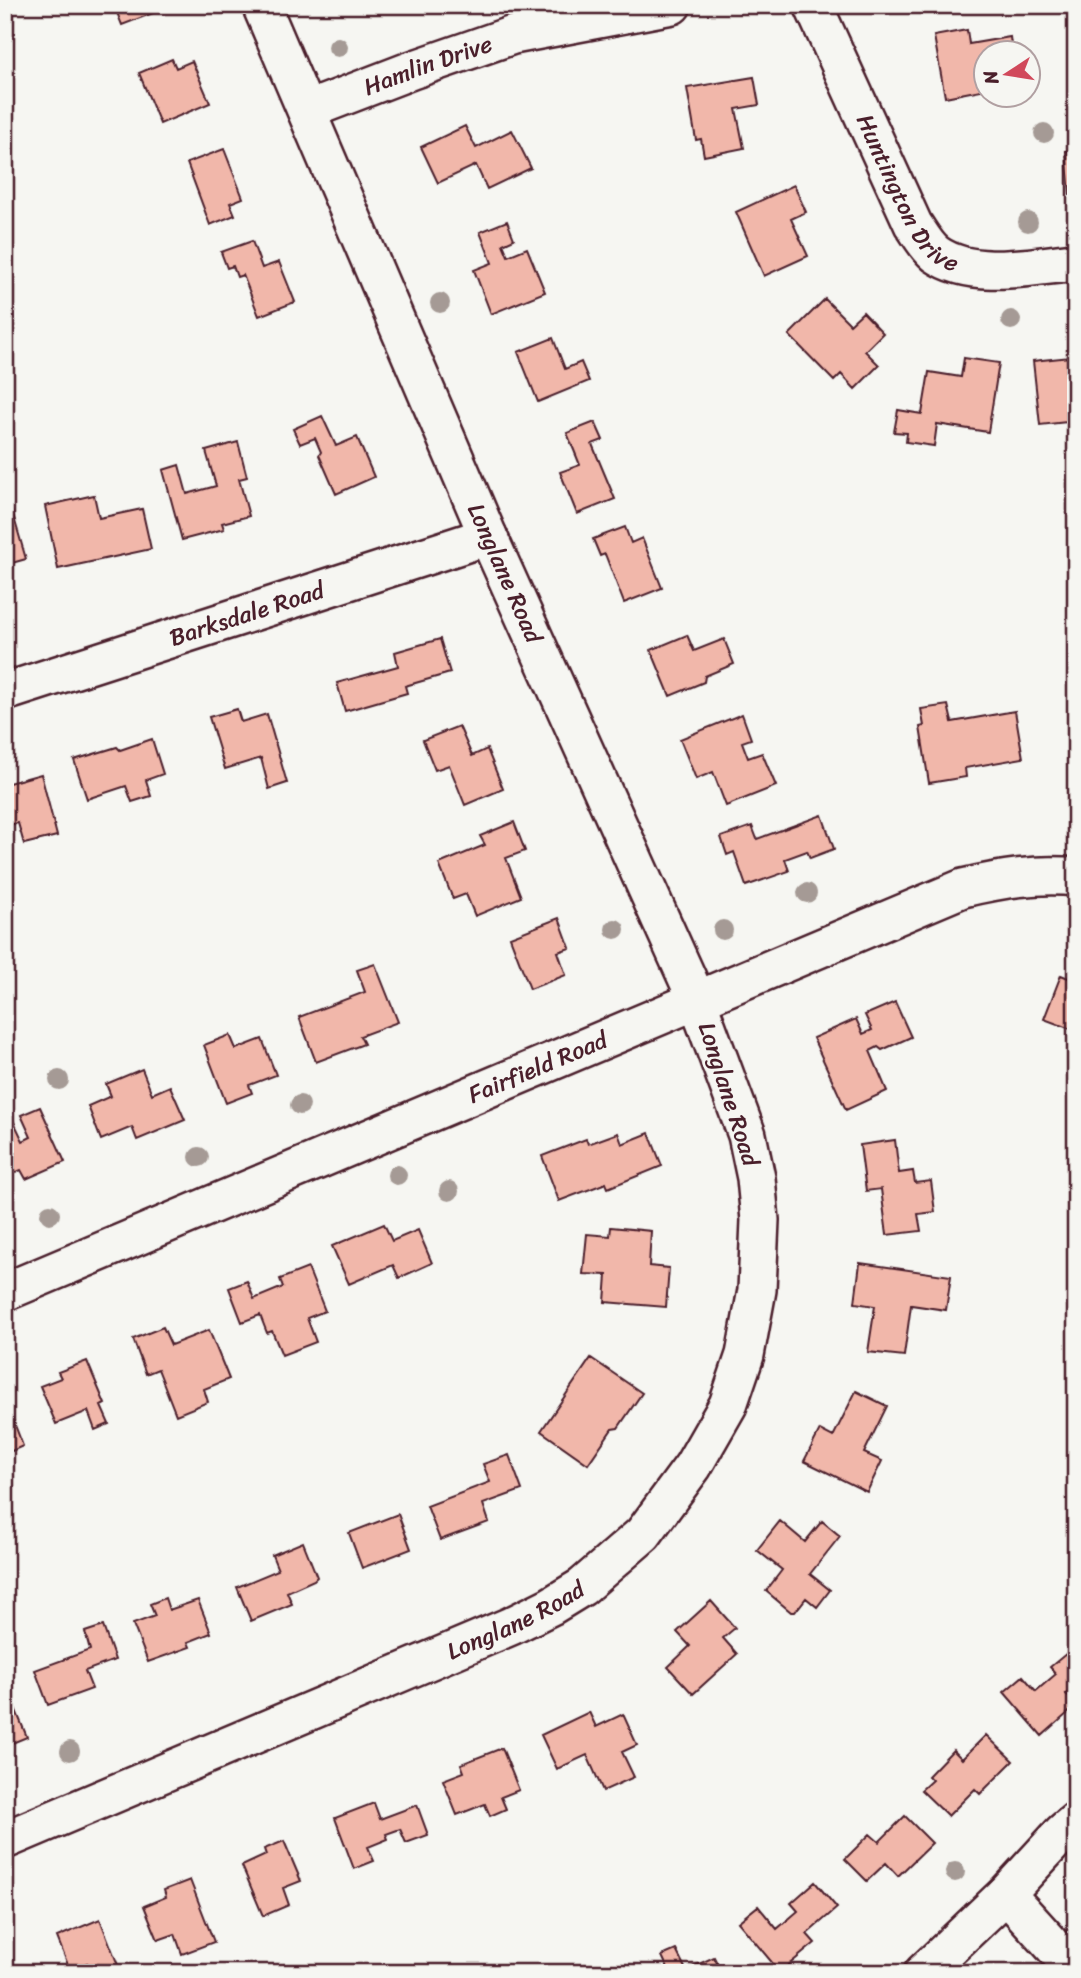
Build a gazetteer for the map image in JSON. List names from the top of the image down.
{
  "streets": {
    "street": [
      "Hamlin Drive",
      "Huntington Drive",
      "Longlane Road",
      "Barksdale Road",
      "Fairfield Road"
    ]
  },
  "crossings": [
    ["Hamlin Drive", "Longlane Road"],
    ["Longlane Road", "Barksdale Road"],
    ["Longlane Road", "Fairfield Road"]
  ],
  "north": "left"
}
